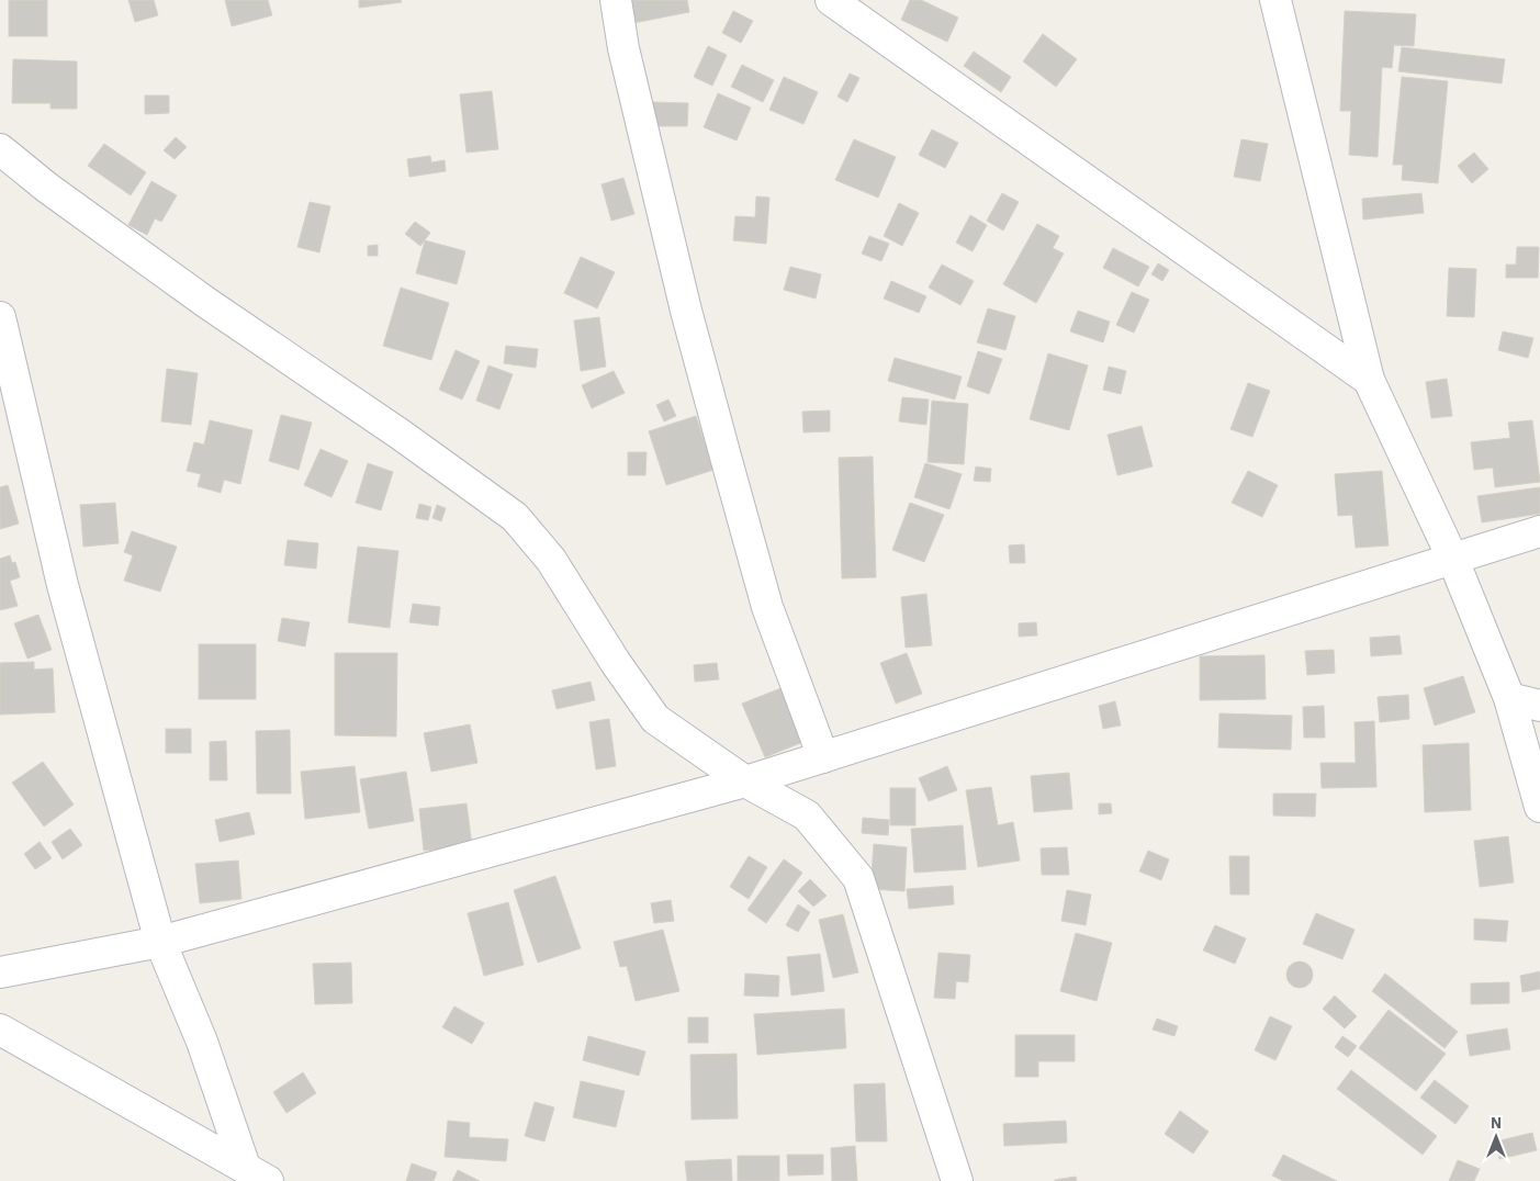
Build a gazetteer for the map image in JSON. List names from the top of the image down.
{
  "north": "top"
}
